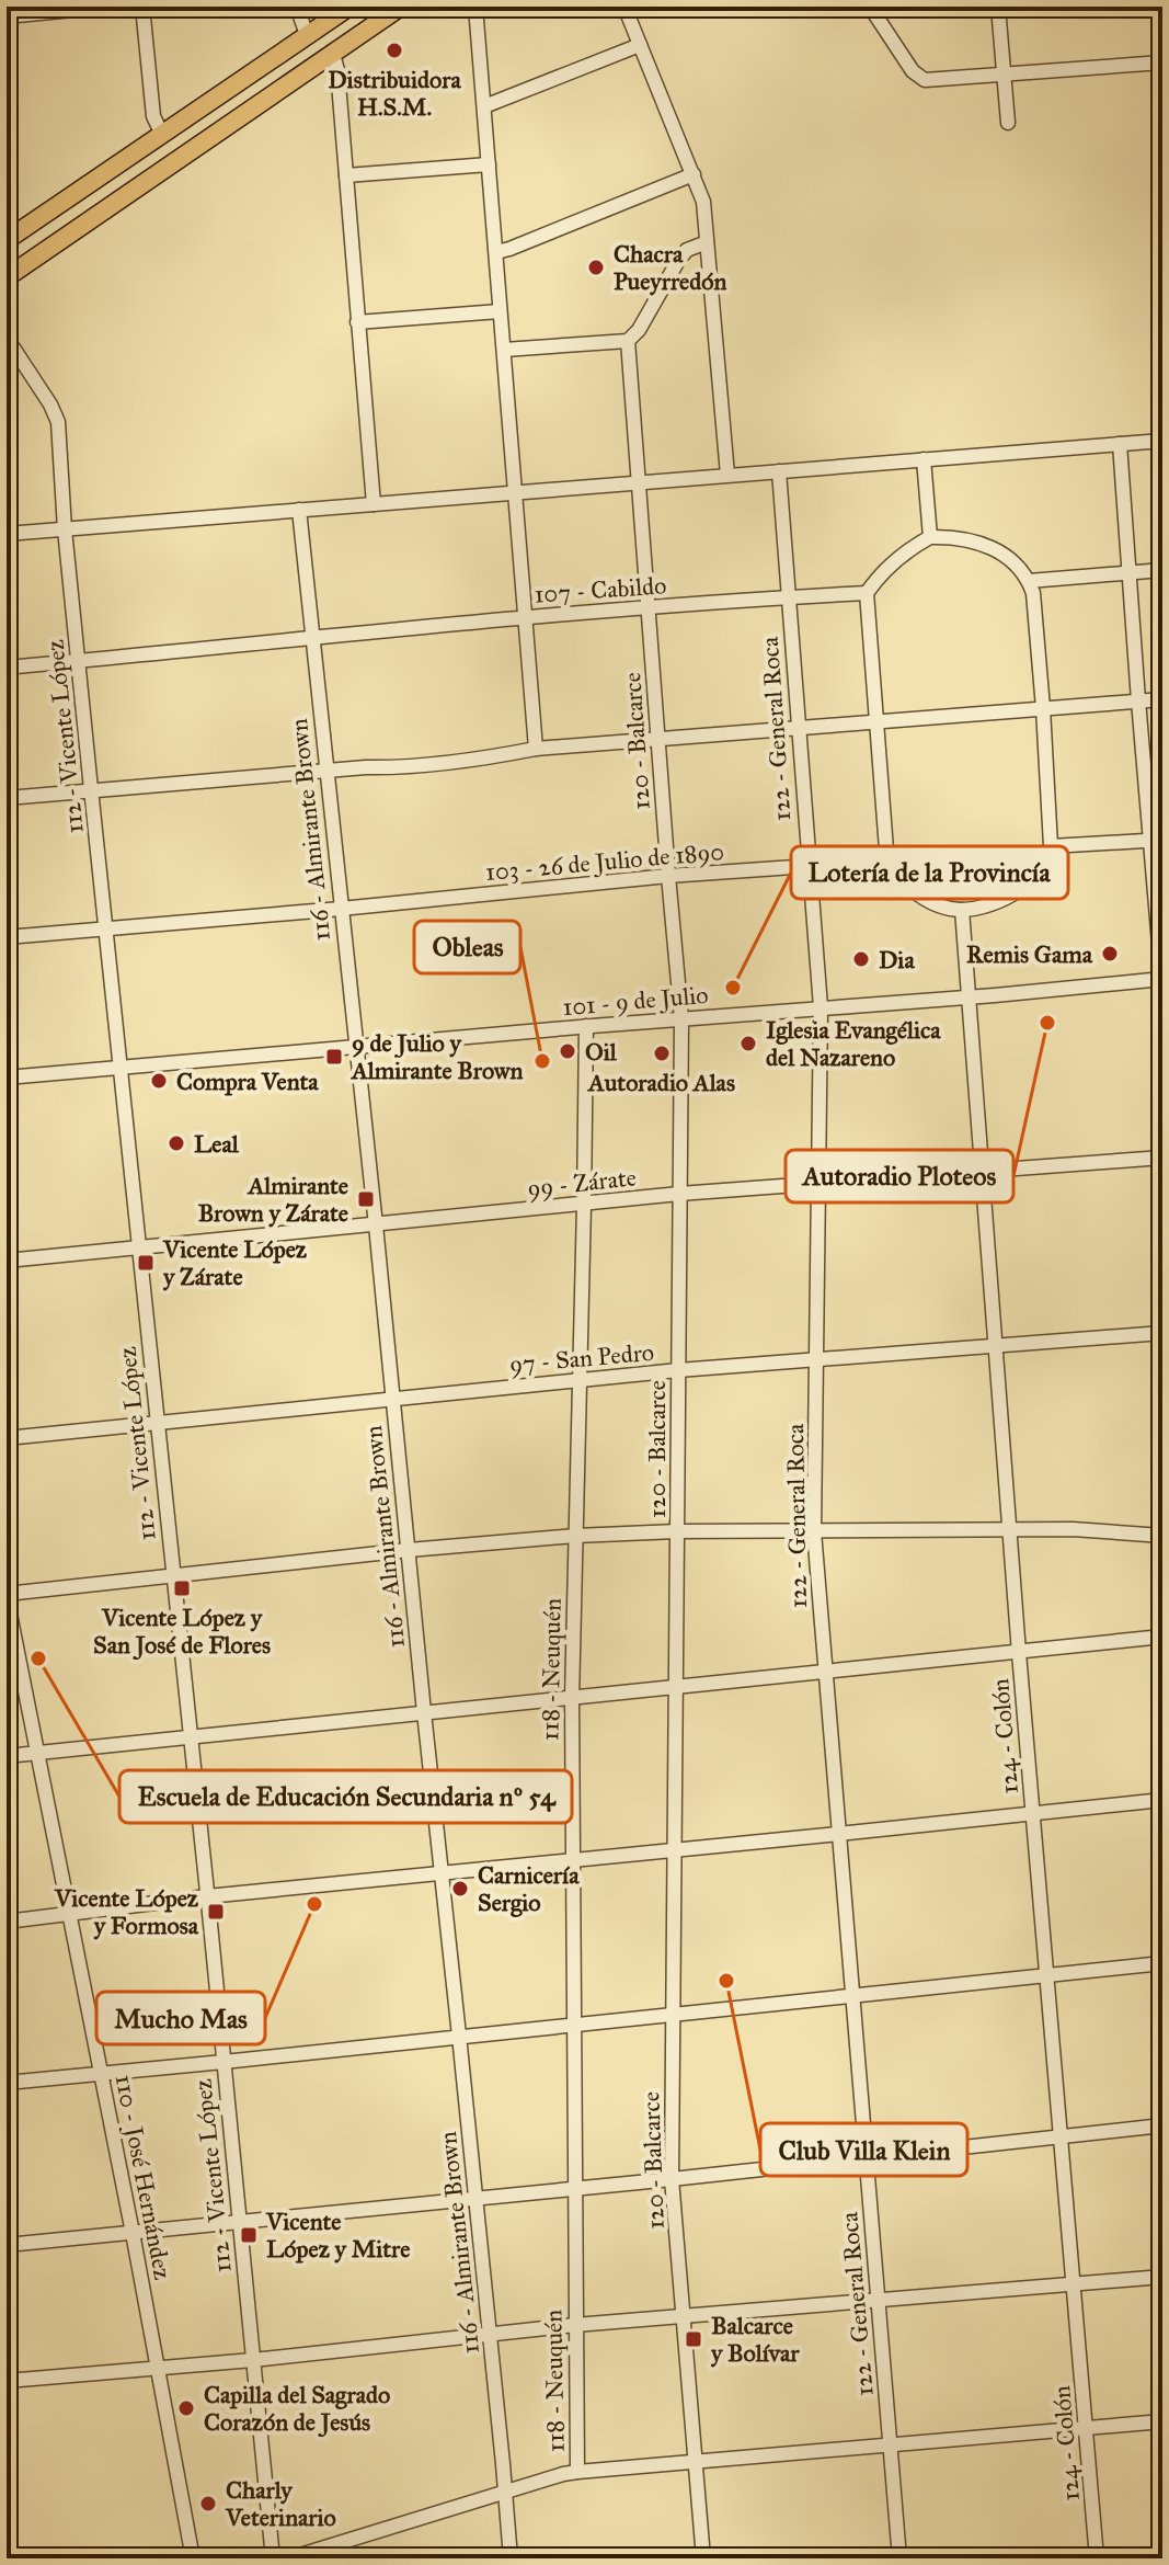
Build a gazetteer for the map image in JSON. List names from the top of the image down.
{
  "streets": {
    "street": [
      "107 - Cabildo",
      "122 - General Roca",
      "112 - Vicente López",
      "120 - Balcarce",
      "116 - Almirante Brown",
      "103 - 26 de Julio de 1890",
      "101 - 9 de Julio",
      "99 - Zárate",
      "97 - San Pedro",
      "118 - Neuquén",
      "124 - Colón",
      "110 - José Hernández"
    ]
  },
  "crossings": [
    ["107 - Cabildo", "122 - General Roca"],
    ["107 - Cabildo", "112 - Vicente López"],
    ["107 - Cabildo", "120 - Balcarce"],
    ["107 - Cabildo", "116 - Almirante Brown"],
    ["122 - General Roca", "103 - 26 de Julio de 1890"],
    ["122 - General Roca", "101 - 9 de Julio"],
    ["122 - General Roca", "99 - Zárate"],
    ["122 - General Roca", "97 - San Pedro"],
    ["112 - Vicente López", "103 - 26 de Julio de 1890"],
    ["112 - Vicente López", "101 - 9 de Julio"],
    ["112 - Vicente López", "99 - Zárate"],
    ["112 - Vicente López", "97 - San Pedro"],
    ["120 - Balcarce", "103 - 26 de Julio de 1890"],
    ["120 - Balcarce", "101 - 9 de Julio"],
    ["120 - Balcarce", "99 - Zárate"],
    ["120 - Balcarce", "97 - San Pedro"],
    ["116 - Almirante Brown", "103 - 26 de Julio de 1890"],
    ["116 - Almirante Brown", "101 - 9 de Julio"],
    ["116 - Almirante Brown", "99 - Zárate"],
    ["116 - Almirante Brown", "97 - San Pedro"],
    ["103 - 26 de Julio de 1890", "124 - Colón"],
    ["101 - 9 de Julio", "118 - Neuquén"],
    ["101 - 9 de Julio", "124 - Colón"],
    ["99 - Zárate", "118 - Neuquén"],
    ["99 - Zárate", "124 - Colón"],
    ["97 - San Pedro", "118 - Neuquén"],
    ["97 - San Pedro", "124 - Colón"]
  ],
  "places": {
    "other": [
      "Distribuidora H.S.M.",
      "Chacra Pueyrredón",
      "Remis Gama",
      "Dia",
      "Lotería de la Provincía",
      "Autoradio Ploteos",
      "Iglesia Evangélica del Nazareno",
      "Oil",
      "Autoradio Alas",
      "Obleas",
      "Compra Venta",
      "Leal",
      "Escuela de Educación Secundaria nº 54",
      "Carnicería Sergio",
      "Mucho Mas",
      "Club Villa Klein",
      "Capilla del Sagrado Corazón de Jesús",
      "Charly Veterinario"
    ],
    "transit": [
      "9 de Julio y Almirante Brown",
      "Almirante Brown y Zárate",
      "Vicente López y Zárate",
      "Vicente López y San José de Flores",
      "Vicente López y Formosa",
      "Vicente López y Mitre",
      "Balcarce y Bolívar"
    ]
  }
}
